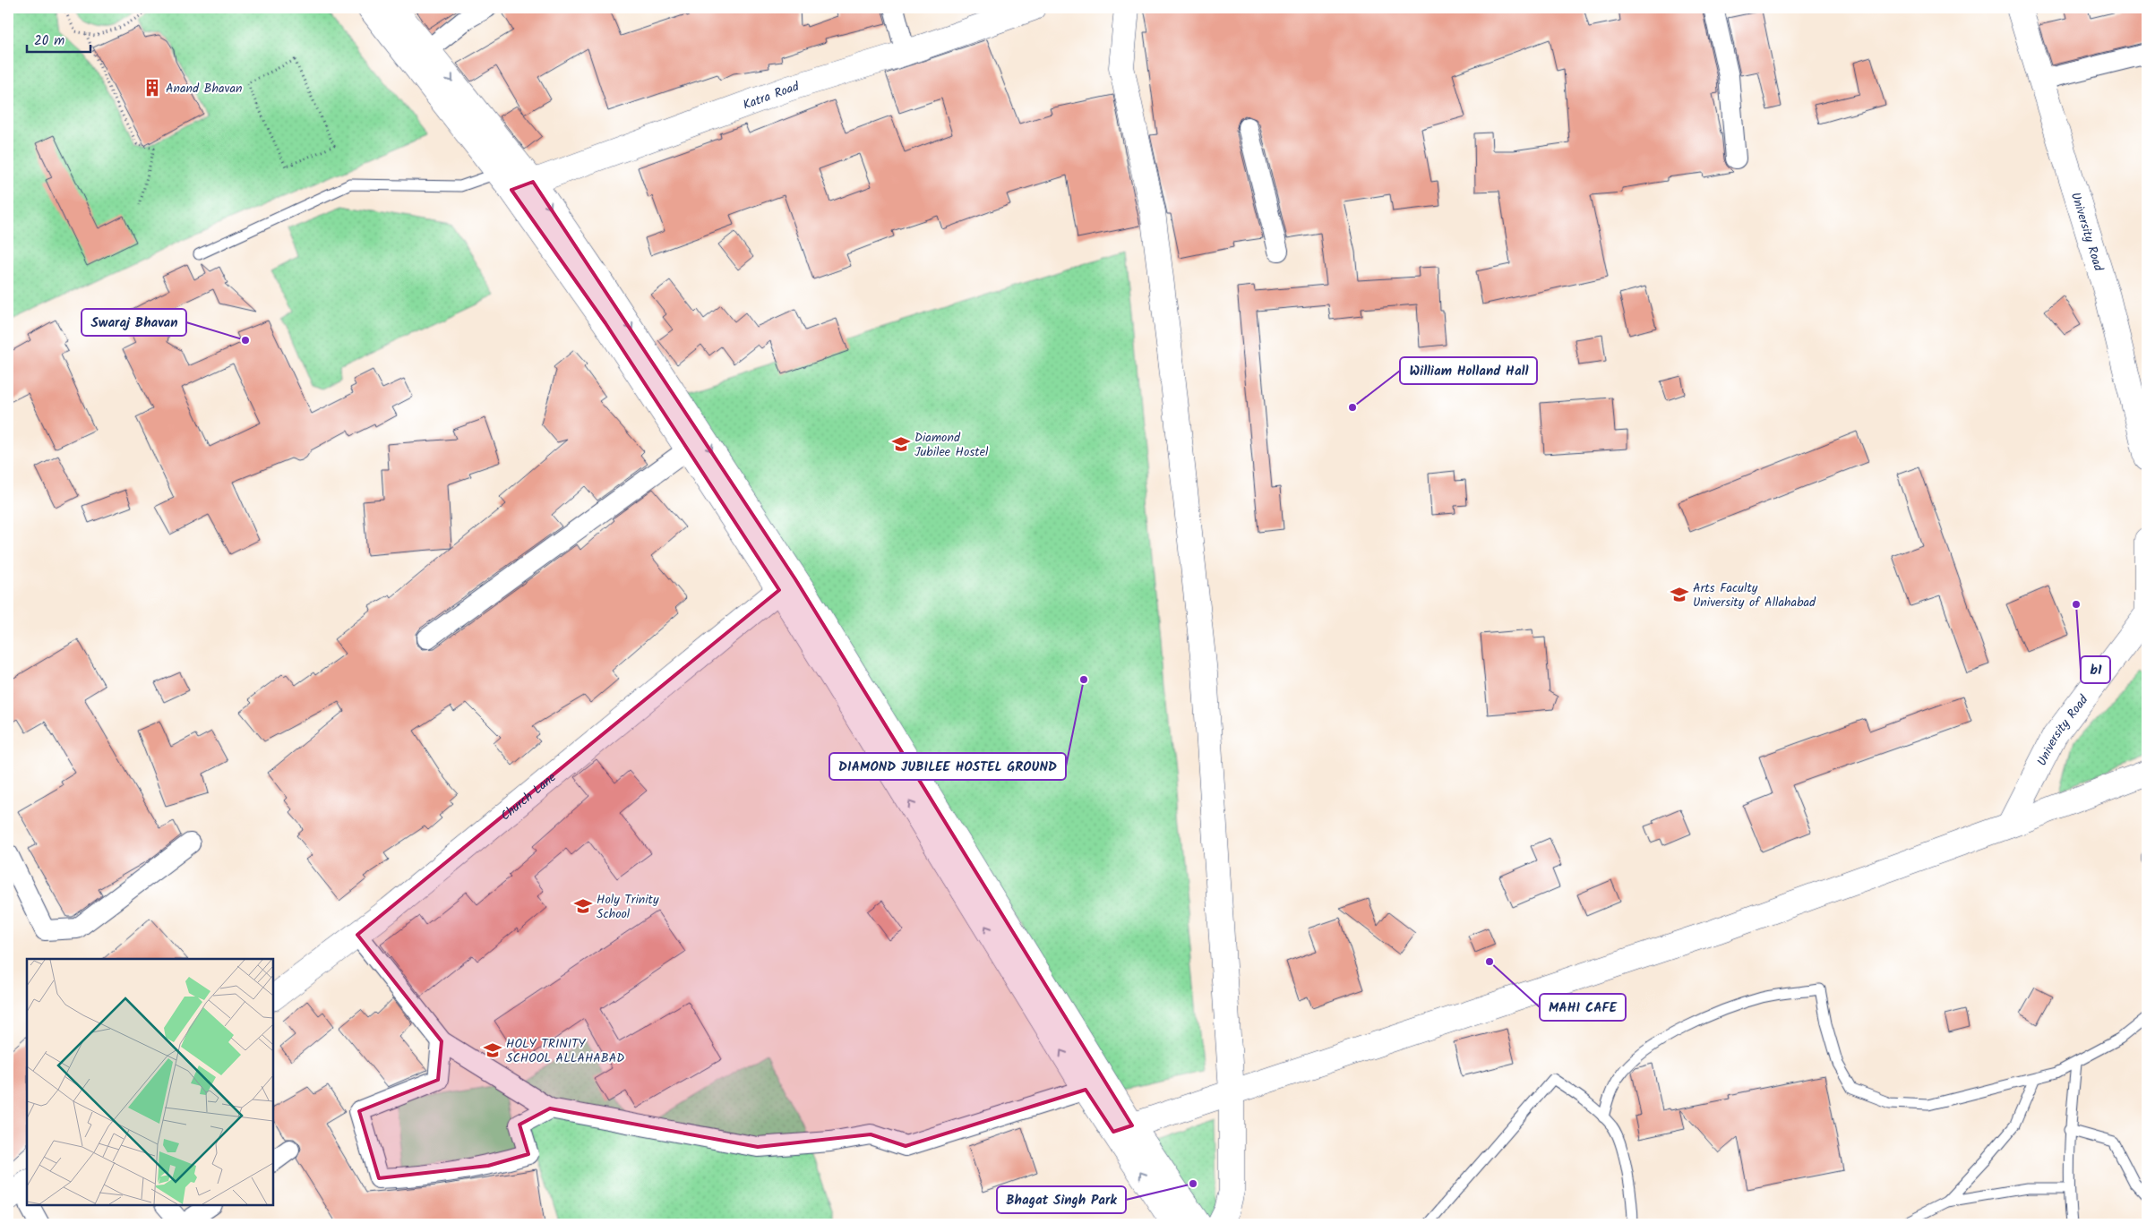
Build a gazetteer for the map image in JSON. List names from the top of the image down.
{
  "streets": {
    "main road": ["Katra Road", "University Road", "Church Lane"]
  },
  "places": {
    "building": ["Anand Bhavan"],
    "other": [
      "Swaraj Bhavan",
      "William Holland Hall",
      "b1",
      "DIAMOND JUBILEE HOSTEL GROUND",
      "MAHI CAFE",
      "Bhagat Singh Park"
    ],
    "school or university": [
      "Diamond Jubilee Hostel",
      "Arts Faculty University of Allahabad",
      "Holy Trinity School",
      "HOLY TRINITY SCHOOL ALLAHABAD"
    ]
  },
  "scale_bar": "20 m"
}
